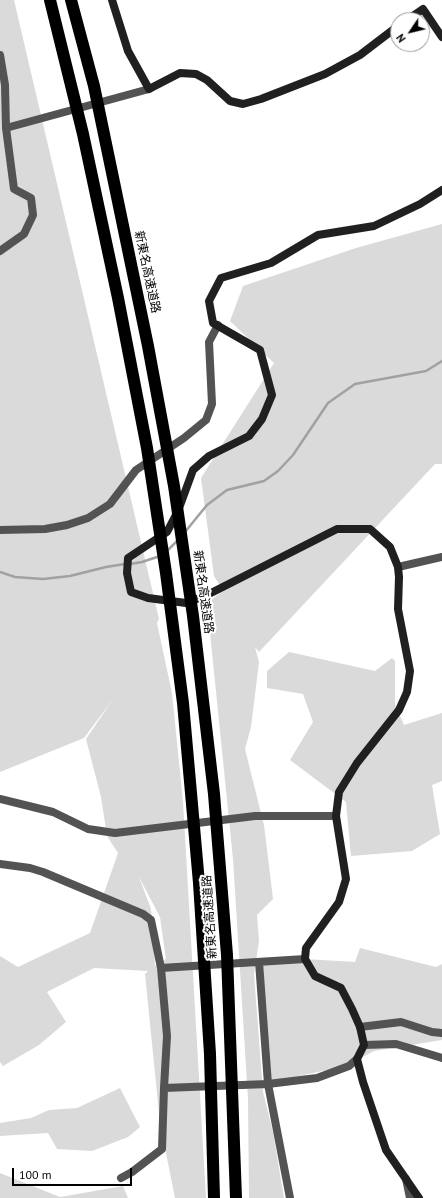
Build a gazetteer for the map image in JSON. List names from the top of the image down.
{
  "streets": {
    "highway": ["新東名高速道路"]
  },
  "scale_bar": "100 m",
  "north": "bottom left"
}
